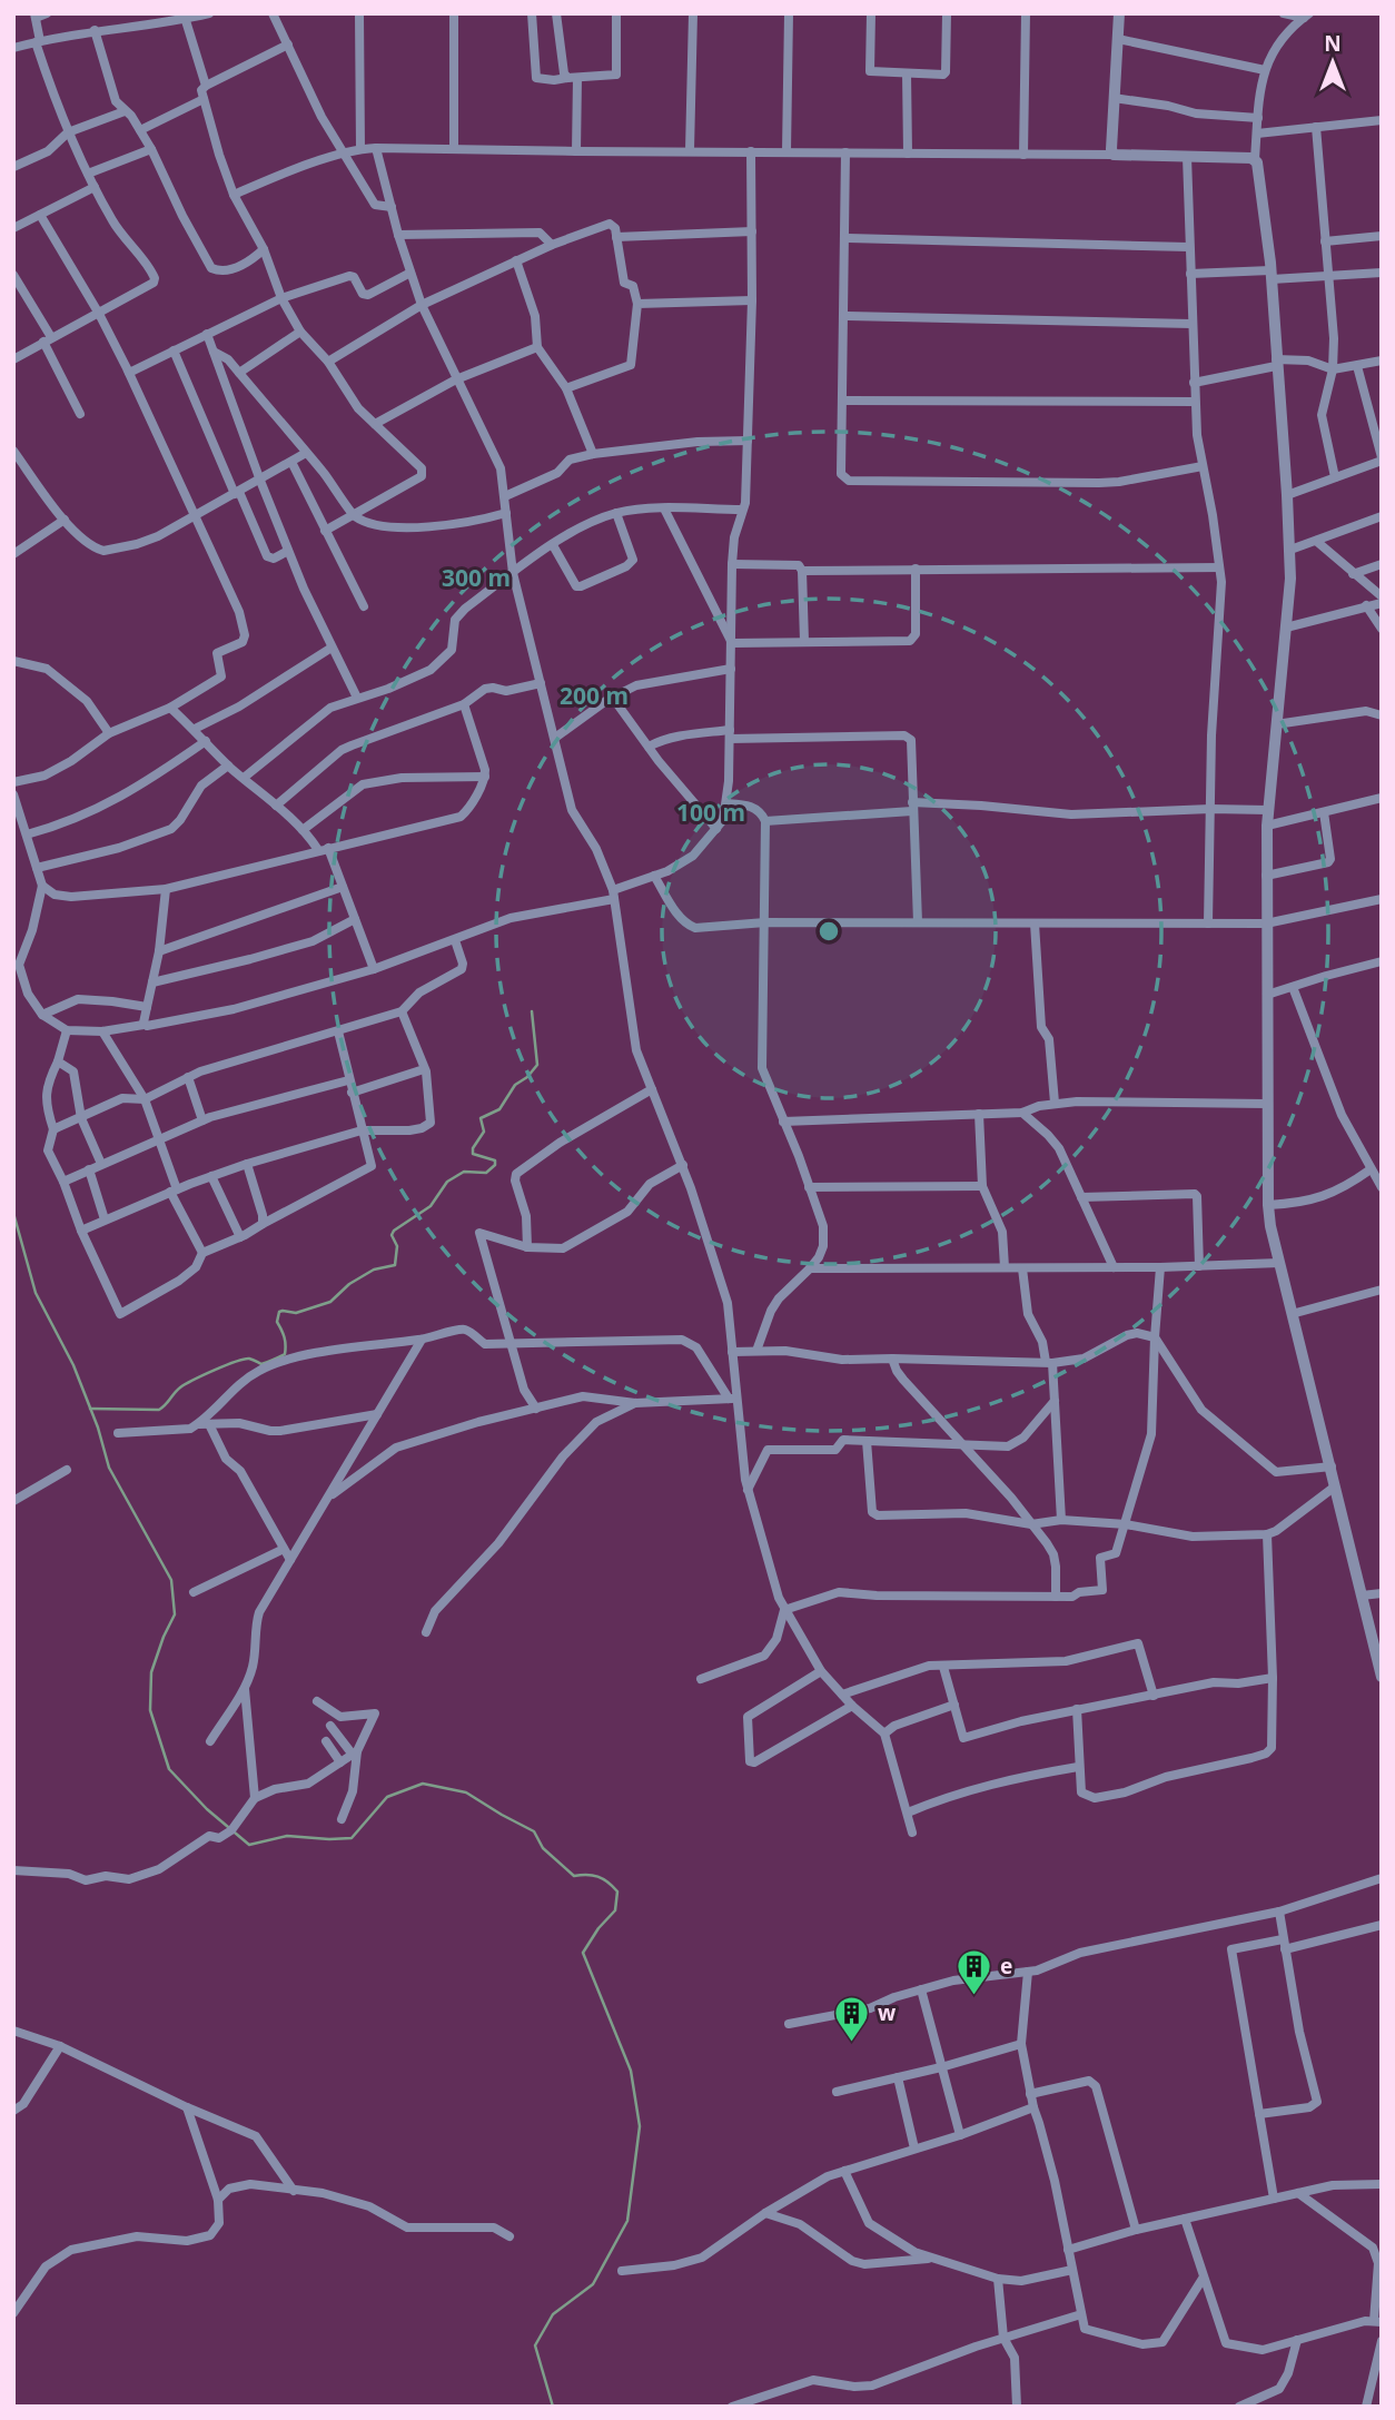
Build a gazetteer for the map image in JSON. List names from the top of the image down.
{
  "places": {
    "building": ["e", "w"]
  },
  "north": "top",
  "rings": ["300 m", "200 m", "100 m"]
}
